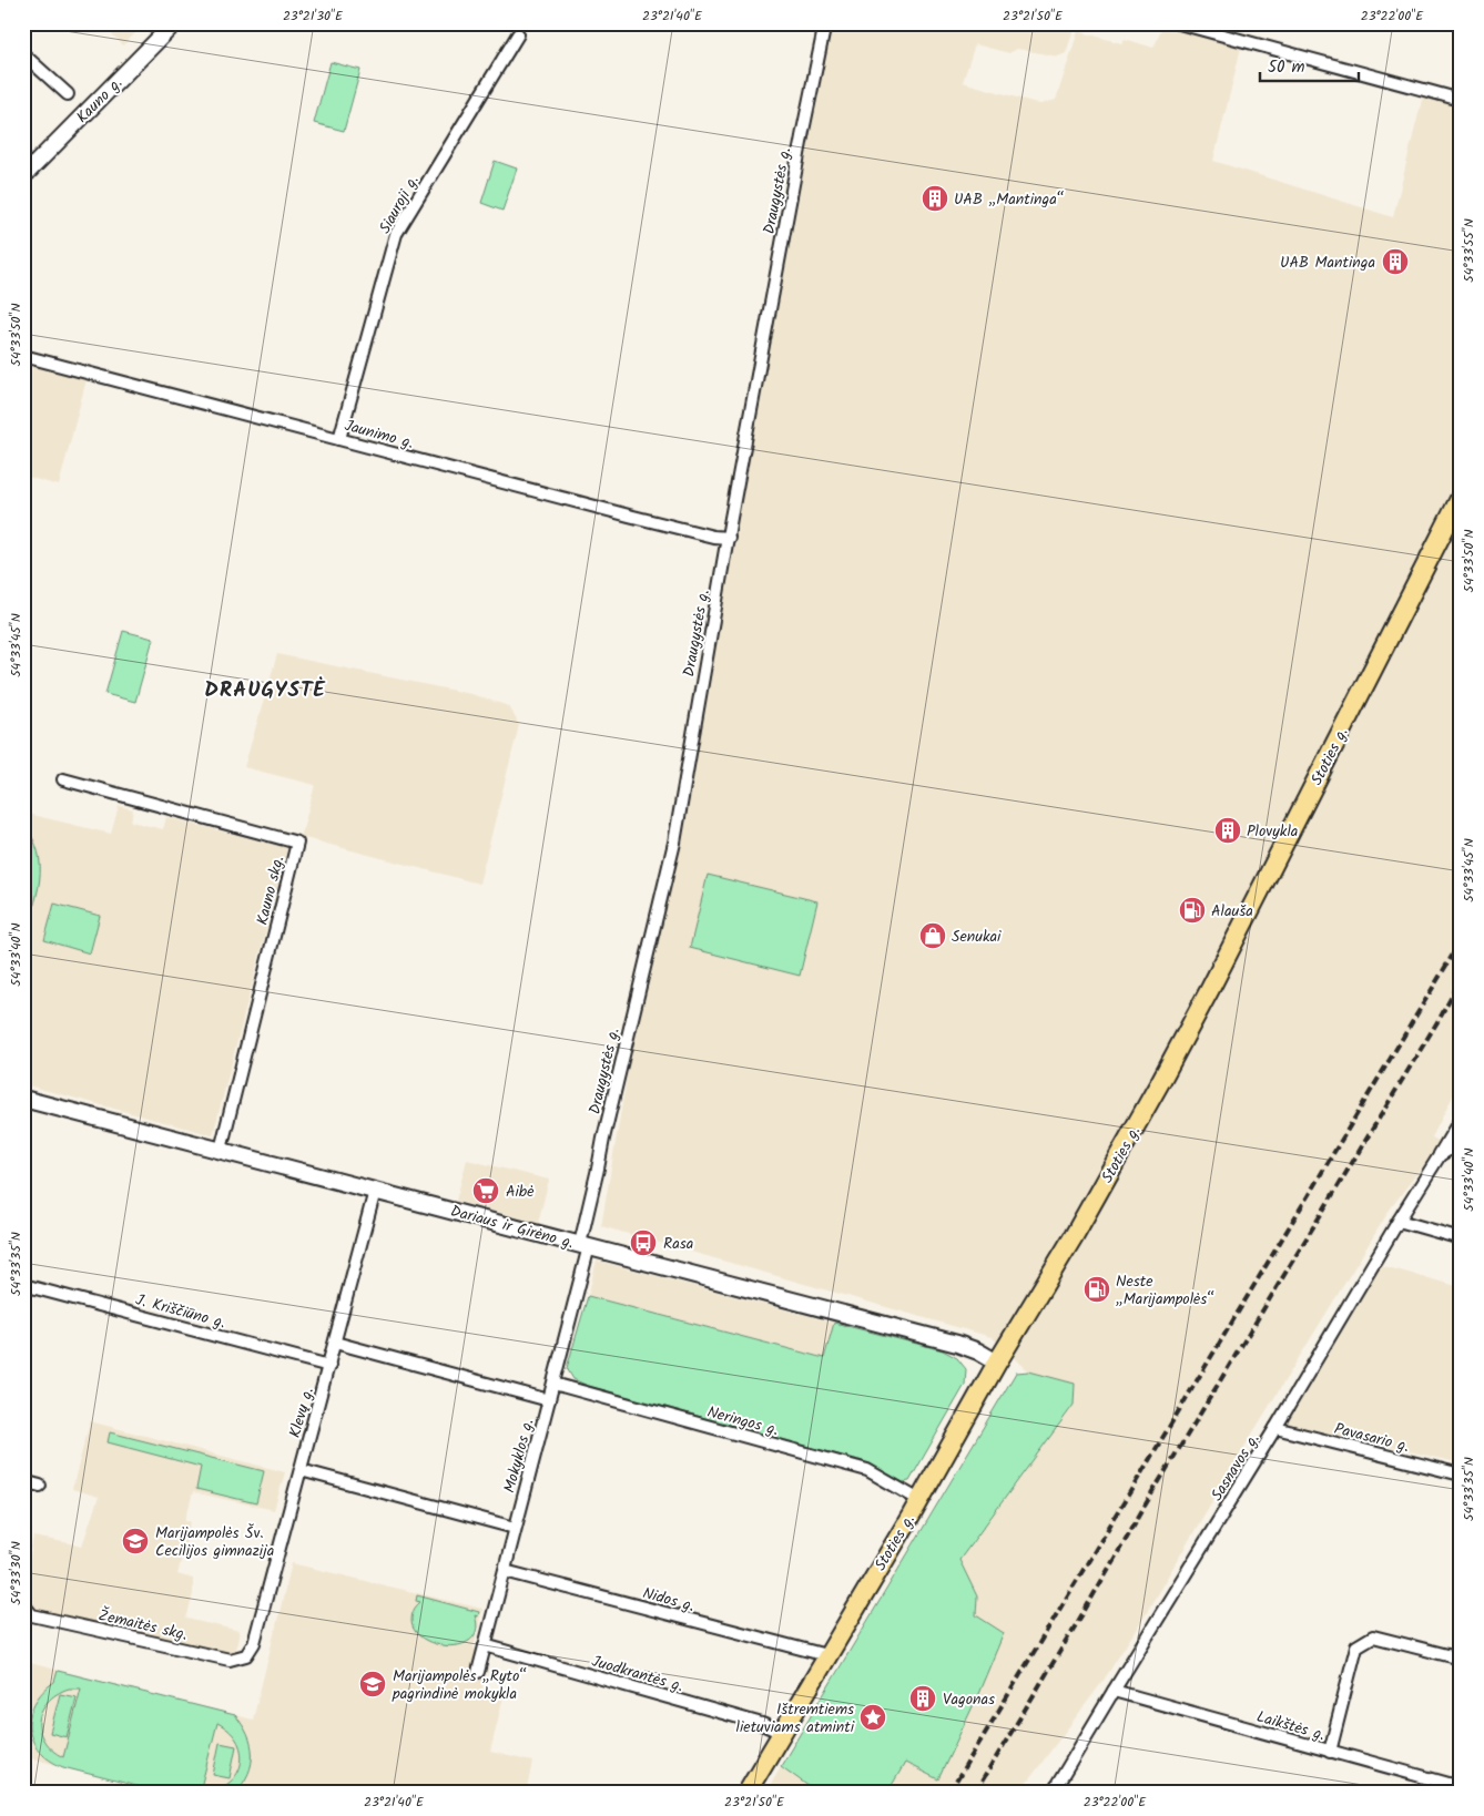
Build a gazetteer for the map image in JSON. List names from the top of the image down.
{
  "streets": {
    "main road": ["Stoties g."],
    "street": [
      "Kauno g.",
      "Draugystės g.",
      "Siauroji g.",
      "Jaunimo g.",
      "Kauno skg.",
      "Dariaus ir Girėno g.",
      "J. Kriščiūno g.",
      "Klevų g.",
      "Neringos g.",
      "Pavasario g.",
      "Mokyklos g.",
      "Sasnavos g.",
      "Nidos g.",
      "Žemaitės skg.",
      "Juodkrantės g.",
      "Laikštės g."
    ]
  },
  "crossings": [
    ["Draugystės g.", "Jaunimo g."],
    ["Draugystės g.", "Dariaus ir Girėno g."],
    ["Draugystės g.", "Mokyklos g."],
    ["Siauroji g.", "Jaunimo g."],
    ["Stoties g.", "Dariaus ir Girėno g."],
    ["Stoties g.", "Neringos g."],
    ["Stoties g.", "Nidos g."],
    ["Stoties g.", "Juodkrantės g."],
    ["Kauno skg.", "Dariaus ir Girėno g."],
    ["Dariaus ir Girėno g.", "Klevų g."],
    ["Dariaus ir Girėno g.", "Mokyklos g."],
    ["J. Kriščiūno g.", "Klevų g."],
    ["Klevų g.", "Žemaitės skg."],
    ["Neringos g.", "Mokyklos g."],
    ["Pavasario g.", "Sasnavos g."],
    ["Mokyklos g.", "Nidos g."],
    ["Mokyklos g.", "Juodkrantės g."],
    ["Sasnavos g.", "Laikštės g."]
  ],
  "districts": ["DRAUGYSTĖ"],
  "places": {
    "building": [
      "UAB „Mantinga“",
      "UAB Mantinga",
      "Plovykla",
      "Vagonas"
    ],
    "fuel station": ["Alauša", "Neste „Marijampolės“"],
    "shop": ["Senukai"],
    "supermarket": ["Aibė"],
    "bus stop": ["Rasa"],
    "school or university": ["Marijampolės Šv. Cecilijos gimnazija", "Marijampolės „Ryto“ pagrindinė mokykla"],
    "place": ["Ištremtiems lietuviams atminti"]
  },
  "scale_bar": "50 m",
  "coordinates": [
    "23°21'30\"E",
    "23°21'40\"E",
    "23°21'50\"E",
    "23°22'00\"E",
    "54°33'55\"N",
    "54°33'50\"N",
    "54°33'45\"N",
    "54°33'40\"N",
    "54°33'35\"N",
    "54°33'30\"N"
  ]
}
